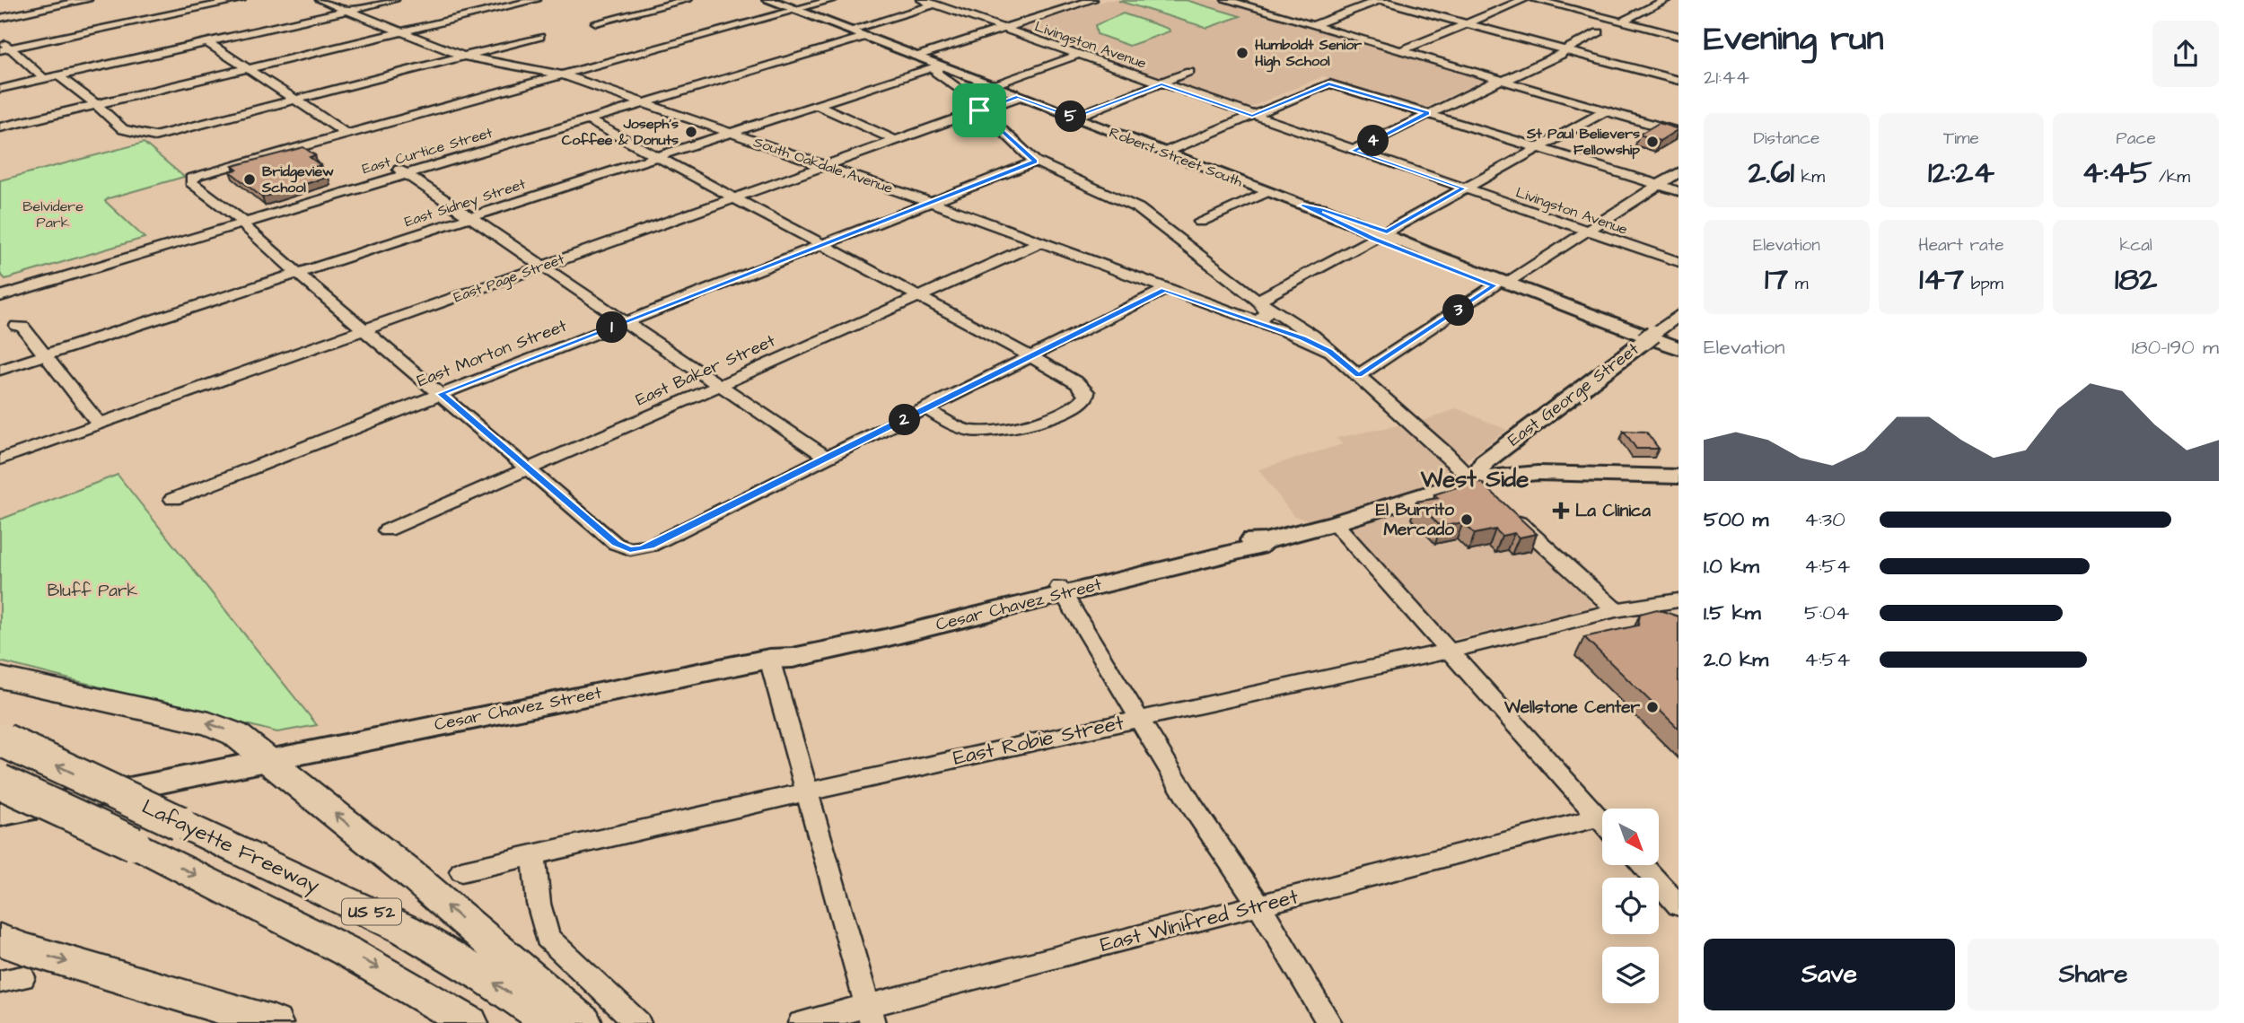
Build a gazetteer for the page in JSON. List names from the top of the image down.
{
  "streets": {
    "highway": ["Lafayette Freeway", "US 52"],
    "main road": ["Robert Street South", "East George Street", "Cesar Chavez Street"],
    "street": [
      "Livingston Avenue",
      "East Curtice Street",
      "South Oakdale Avenue",
      "East Sidney Street",
      "East Page Street",
      "East Morton Street",
      "East Baker Street",
      "East Robie Street",
      "East Winifred Street"
    ]
  },
  "crossings": [
    ["East Curtice Street", "Robert Street South"],
    ["East Curtice Street", "South Oakdale Avenue"],
    ["Robert Street South", "East Sidney Street"],
    ["Robert Street South", "East Page Street"],
    ["South Oakdale Avenue", "East Sidney Street"],
    ["South Oakdale Avenue", "East Page Street"],
    ["South Oakdale Avenue", "East Morton Street"],
    ["South Oakdale Avenue", "East Baker Street"],
    ["East George Street", "Cesar Chavez Street"]
  ],
  "districts": ["West Side"],
  "parks": ["Belvidere Park", "Bluff Park"],
  "places": {
    "other": [
      "Humboldt Senior High School",
      "Joseph's Coffee & Donuts",
      "St Paul Believers Fellowship",
      "Bridgeview School",
      "El Burrito Mercado",
      "Wellstone Center"
    ],
    "health": ["La Clinica"]
  },
  "north": "bottom right",
  "page": {
    "heading": ["Evening run", "21:44"],
    "pins": [
      "5",
      "4",
      "3",
      "1",
      "2"
    ],
    "stats": [
      ["Distance", "2.61 km"],
      ["Time", "12:24"],
      ["Pace", "4:45 /km"],
      ["Elevation", "17 m"],
      ["Heart rate", "147 bpm"],
      ["kcal", "182"]
    ],
    "chart": ["Elevation", "180–190 m"],
    "list": [
      {
        "name": "500 m",
        "note": "4:30"
      },
      {
        "name": "1.0 km",
        "note": "4:54"
      },
      {
        "name": "1.5 km",
        "note": "5:04"
      },
      {
        "name": "2.0 km",
        "note": "4:54"
      }
    ],
    "buttons": ["Save", "Share"]
  }
}
